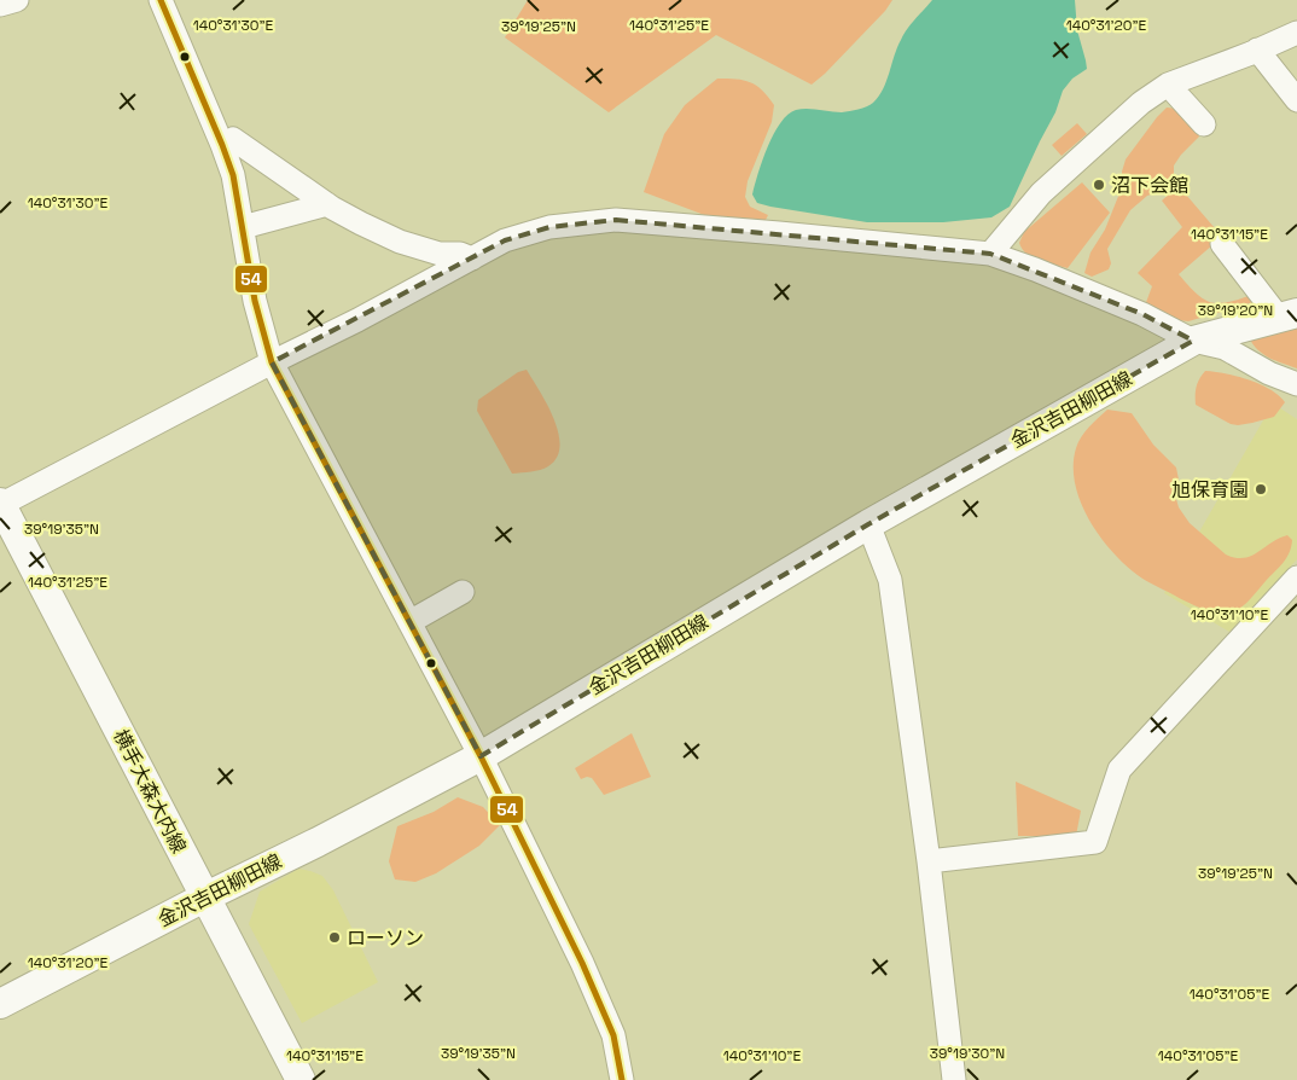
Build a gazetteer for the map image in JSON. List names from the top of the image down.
{
  "streets": {
    "main road": ["金沢吉田柳田線", "横手大森大内線"]
  },
  "crossings": [
    ["金沢吉田柳田線", "横手大森大内線"]
  ],
  "places": ["沼下会館", "旭保育園", "ローソン"],
  "lines": ["transit line 54"],
  "coordinates": [
    "140°31'30\"E",
    "140°31'25\"E",
    "140°31'20\"E",
    "39°19'25\"N",
    "140°31'15\"E",
    "39°19'20\"N",
    "39°19'35\"N",
    "140°31'10\"E",
    "140°31'05\"E",
    "39°19'30\"N"
  ]
}
